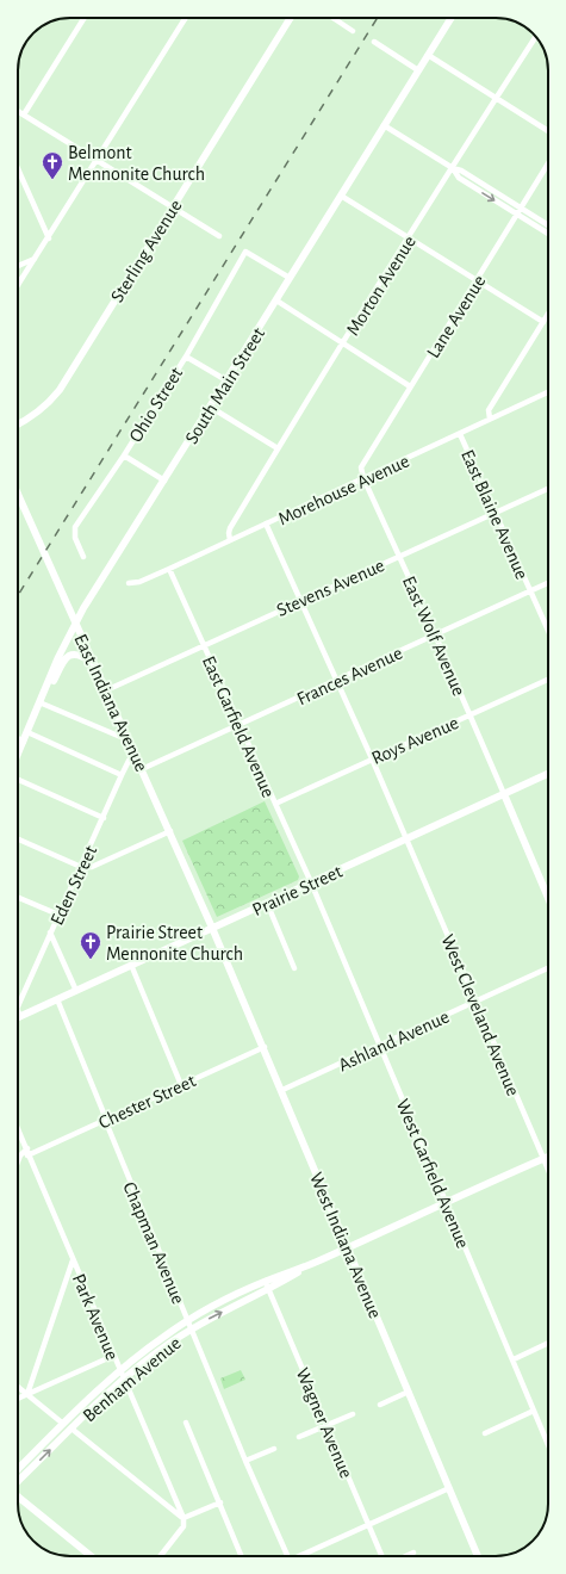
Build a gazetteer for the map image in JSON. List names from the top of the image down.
{
  "streets": {
    "main road": [
      "Sterling Avenue",
      "South Main Street",
      "East Indiana Avenue",
      "Prairie Street",
      "West Indiana Avenue",
      "Benham Avenue"
    ],
    "street": [
      "Morton Avenue",
      "Lane Avenue",
      "Ohio Street",
      "Morehouse Avenue",
      "East Blaine Avenue",
      "Stevens Avenue",
      "East Wolf Avenue",
      "Frances Avenue",
      "East Garfield Avenue",
      "Roys Avenue",
      "Eden Street",
      "West Cleveland Avenue",
      "Ashland Avenue",
      "Chester Street",
      "West Garfield Avenue",
      "Chapman Avenue",
      "Park Avenue",
      "Wagner Avenue"
    ]
  },
  "crossings": [
    ["Morton Avenue", "Morehouse Avenue"],
    ["Lane Avenue", "Morehouse Avenue"],
    ["Lane Avenue", "East Wolf Avenue"],
    ["South Main Street", "Ohio Street"],
    ["South Main Street", "East Indiana Avenue"],
    ["Morehouse Avenue", "East Blaine Avenue"],
    ["Morehouse Avenue", "East Wolf Avenue"],
    ["Morehouse Avenue", "East Garfield Avenue"],
    ["Morehouse Avenue", "West Cleveland Avenue"],
    ["East Blaine Avenue", "Stevens Avenue"],
    ["East Blaine Avenue", "Frances Avenue"],
    ["Stevens Avenue", "East Wolf Avenue"],
    ["Stevens Avenue", "East Indiana Avenue"],
    ["Stevens Avenue", "East Garfield Avenue"],
    ["Stevens Avenue", "West Cleveland Avenue"],
    ["East Wolf Avenue", "Frances Avenue"],
    ["East Wolf Avenue", "Roys Avenue"],
    ["East Wolf Avenue", "Prairie Street"],
    ["Frances Avenue", "East Indiana Avenue"],
    ["Frances Avenue", "East Garfield Avenue"],
    ["Frances Avenue", "West Cleveland Avenue"],
    ["East Indiana Avenue", "Eden Street"],
    ["East Indiana Avenue", "Prairie Street"],
    ["East Indiana Avenue", "West Indiana Avenue"],
    ["East Garfield Avenue", "Roys Avenue"],
    ["East Garfield Avenue", "Prairie Street"],
    ["East Garfield Avenue", "West Garfield Avenue"],
    ["Roys Avenue", "West Cleveland Avenue"],
    ["Prairie Street", "West Cleveland Avenue"],
    ["Prairie Street", "West Garfield Avenue"],
    ["Prairie Street", "Chapman Avenue"],
    ["Prairie Street", "West Indiana Avenue"],
    ["West Cleveland Avenue", "Ashland Avenue"],
    ["West Cleveland Avenue", "Benham Avenue"],
    ["Ashland Avenue", "West Garfield Avenue"],
    ["Ashland Avenue", "West Indiana Avenue"],
    ["Chester Street", "Chapman Avenue"],
    ["Chester Street", "West Indiana Avenue"],
    ["Chester Street", "Park Avenue"],
    ["West Garfield Avenue", "Benham Avenue"],
    ["Chapman Avenue", "Benham Avenue"],
    ["West Indiana Avenue", "Benham Avenue"],
    ["Park Avenue", "Benham Avenue"],
    ["Benham Avenue", "Wagner Avenue"]
  ],
  "places": {
    "church": ["Belmont Mennonite Church", "Prairie Street Mennonite Church"]
  }
}
